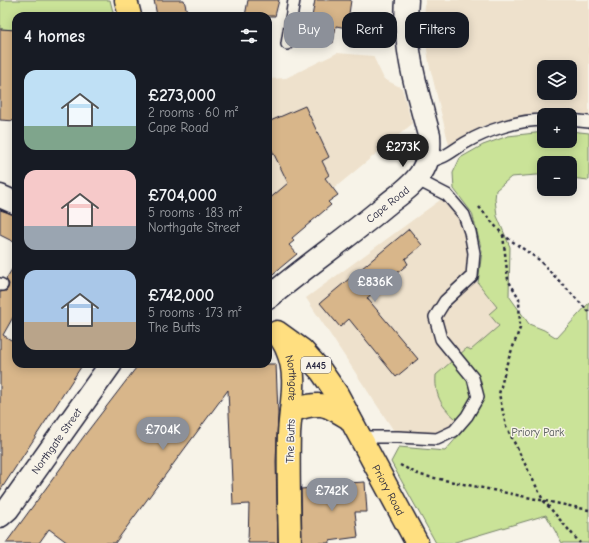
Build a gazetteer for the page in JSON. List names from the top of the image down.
{
  "streets": {
    "main road": [
      "A445",
      "Northgate",
      "The Butts",
      "Priory Road"
    ],
    "street": ["Cape Road", "Northgate Street"]
  },
  "crossings": [
    ["Northgate", "The Butts"],
    ["Northgate", "Priory Road"]
  ],
  "parks": ["Priory Park"],
  "page": {
    "chip": ["Buy", "Rent", "Filters"],
    "heading": "4 homes",
    "map_buttons": ["+", "−"],
    "list": [
      {
        "name": "£273,000",
        "note": "2 rooms · 60 m² · Cape Road"
      },
      {
        "name": "£704,000",
        "note": "5 rooms · 183 m² · Northgate Street"
      },
      {
        "name": "£742,000",
        "note": "5 rooms · 173 m² · The Butts"
      }
    ],
    "price": [
      "£273K",
      "£836K",
      "£704K",
      "£742K"
    ]
  }
}
